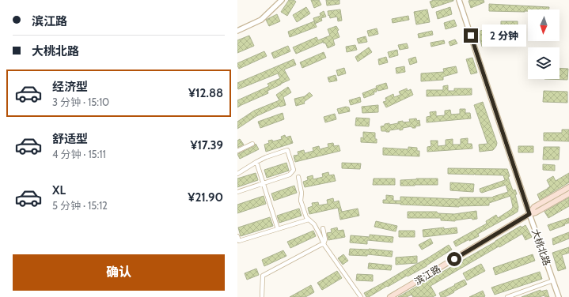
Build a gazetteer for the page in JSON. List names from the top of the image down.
{
  "streets": {
    "main road": ["滨江路"],
    "street": ["大桃北路"]
  },
  "crossings": [
    ["大桃北路", "滨江路"]
  ],
  "north": "bottom",
  "page": {
    "banner": ["滨江路", "大桃北路"],
    "bubble": "2 分钟",
    "list": [
      {
        "name": "经济型",
        "note": "3 分钟 · 15:10",
        "value": "¥12.88"
      },
      {
        "name": "舒适型",
        "note": "4 分钟 · 15:11",
        "value": "¥17.39"
      },
      {
        "name": "XL",
        "note": "5 分钟 · 15:12",
        "value": "¥21.90"
      }
    ],
    "buttons": "确认"
  }
}
